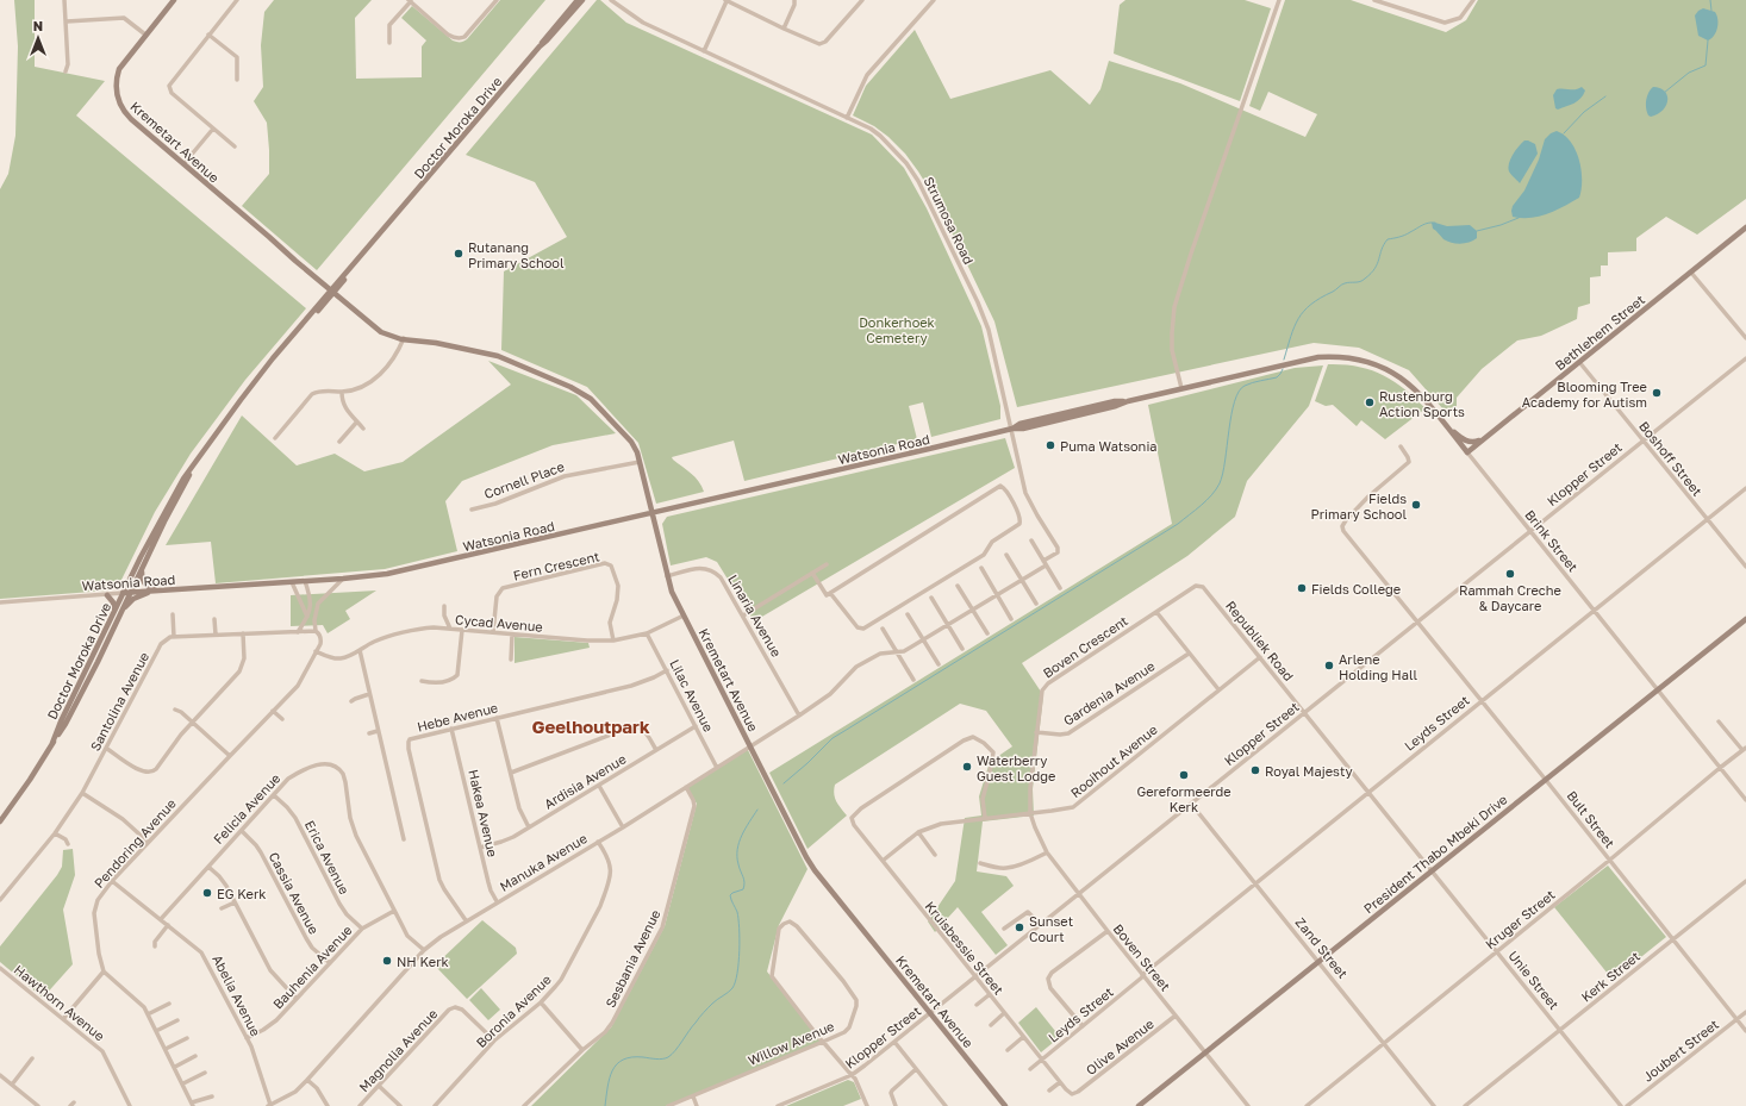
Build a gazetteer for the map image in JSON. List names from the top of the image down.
{
  "streets": {
    "main road": [
      "Doctor Moroka Drive",
      "Kremetart Avenue",
      "Bethlehem Street",
      "Watsonia Road",
      "Brink Street",
      "President Thabo Mbeki Drive"
    ],
    "street": [
      "Strumosa Road",
      "Boshoff Street",
      "Klopper Street",
      "Cornell Place",
      "Fern Crescent",
      "Linaria Avenue",
      "Cycad Avenue",
      "Republiek Road",
      "Boven Crescent",
      "Gardenia Avenue",
      "Lilac Avenue",
      "Santolina Avenue",
      "Hebe Avenue",
      "Leyds Street",
      "Rooihout Avenue",
      "Ardisia Avenue",
      "Felicia Avenue",
      "Hakea Avenue",
      "Bult Street",
      "Pendoring Avenue",
      "Erica Avenue",
      "Manuka Avenue",
      "Cassia Avenue",
      "Kruger Street",
      "Kruisbessie Street",
      "Zand Street",
      "Boven Street",
      "Sesbania Avenue",
      "Bauhenia Avenue",
      "Kerk Street",
      "Unie Street",
      "Abelia Avenue",
      "Hawthorn Avenue",
      "Boronia Avenue",
      "Willow Avenue",
      "Olive Avenue",
      "Magnolia Avenue",
      "Joubert Street"
    ]
  },
  "crossings": [
    ["Doctor Moroka Drive", "Kremetart Avenue"],
    ["Doctor Moroka Drive", "Watsonia Road"],
    ["Kremetart Avenue", "Watsonia Road"],
    ["Kremetart Avenue", "Klopper Street"],
    ["Kremetart Avenue", "Cornell Place"],
    ["Kremetart Avenue", "Linaria Avenue"],
    ["Kremetart Avenue", "Cycad Avenue"],
    ["Kremetart Avenue", "Manuka Avenue"],
    ["Strumosa Road", "Watsonia Road"],
    ["Strumosa Road", "Manuka Avenue"],
    ["Bethlehem Street", "Boshoff Street"],
    ["Bethlehem Street", "Brink Street"],
    ["Watsonia Road", "Brink Street"],
    ["Boshoff Street", "Klopper Street"],
    ["Boshoff Street", "Leyds Street"],
    ["Klopper Street", "Brink Street"],
    ["Klopper Street", "Republiek Road"],
    ["Klopper Street", "Bult Street"],
    ["Klopper Street", "Kruisbessie Street"],
    ["Klopper Street", "Zand Street"],
    ["Klopper Street", "Boven Street"],
    ["Klopper Street", "Unie Street"],
    ["Brink Street", "Leyds Street"],
    ["Brink Street", "President Thabo Mbeki Drive"],
    ["Brink Street", "Kruger Street"],
    ["Fern Crescent", "Cycad Avenue"],
    ["Linaria Avenue", "Manuka Avenue"],
    ["Cycad Avenue", "Lilac Avenue"],
    ["Cycad Avenue", "Pendoring Avenue"],
    ["Republiek Road", "Boven Crescent"],
    ["Republiek Road", "Rooihout Avenue"],
    ["Republiek Road", "Unie Street"],
    ["Boven Crescent", "Gardenia Avenue"],
    ["Boven Crescent", "Rooihout Avenue"],
    ["Boven Crescent", "Boven Street"],
    ["Lilac Avenue", "Hebe Avenue"],
    ["Lilac Avenue", "Ardisia Avenue"],
    ["Lilac Avenue", "Manuka Avenue"],
    ["Hebe Avenue", "Hakea Avenue"],
    ["Hebe Avenue", "Manuka Avenue"],
    ["Leyds Street", "Bult Street"],
    ["Leyds Street", "Kruisbessie Street"],
    ["Leyds Street", "Zand Street"],
    ["Leyds Street", "Boven Street"],
    ["Leyds Street", "Unie Street"],
    ["Rooihout Avenue", "Kruisbessie Street"],
    ["Rooihout Avenue", "Boven Street"],
    ["Ardisia Avenue", "Hakea Avenue"],
    ["Felicia Avenue", "Erica Avenue"],
    ["Felicia Avenue", "Manuka Avenue"],
    ["Felicia Avenue", "Cassia Avenue"],
    ["Felicia Avenue", "Bauhenia Avenue"],
    ["Felicia Avenue", "Abelia Avenue"],
    ["Hakea Avenue", "Manuka Avenue"],
    ["Bult Street", "President Thabo Mbeki Drive"],
    ["Bult Street", "Kruger Street"],
    ["Bult Street", "Kerk Street"],
    ["Bult Street", "Joubert Street"],
    ["Pendoring Avenue", "Abelia Avenue"],
    ["President Thabo Mbeki Drive", "Zand Street"],
    ["President Thabo Mbeki Drive", "Boven Street"],
    ["President Thabo Mbeki Drive", "Unie Street"],
    ["Erica Avenue", "Bauhenia Avenue"],
    ["Manuka Avenue", "Sesbania Avenue"],
    ["Manuka Avenue", "Abelia Avenue"],
    ["Manuka Avenue", "Boronia Avenue"],
    ["Cassia Avenue", "Bauhenia Avenue"],
    ["Kruger Street", "Zand Street"],
    ["Kruger Street", "Unie Street"],
    ["Kruisbessie Street", "Olive Avenue"],
    ["Boven Street", "Olive Avenue"],
    ["Bauhenia Avenue", "Abelia Avenue"],
    ["Kerk Street", "Unie Street"],
    ["Boronia Avenue", "Magnolia Avenue"]
  ],
  "districts": ["Geelhoutpark"],
  "parks": ["Donkerhoek Cemetery"],
  "places": [
    "Rutanang Primary School",
    "Blooming Tree Academy for Autism",
    "Rustenburg Action Sports",
    "Puma Watsonia",
    "Fields Primary School",
    "Rammah Creche & Daycare",
    "Fields College",
    "Arlene Holding Hall",
    "Waterberry Guest Lodge",
    "Royal Majesty",
    "Gereformeerde Kerk",
    "EG Kerk",
    "Sunset Court",
    "NH Kerk"
  ],
  "north": "top"
}
